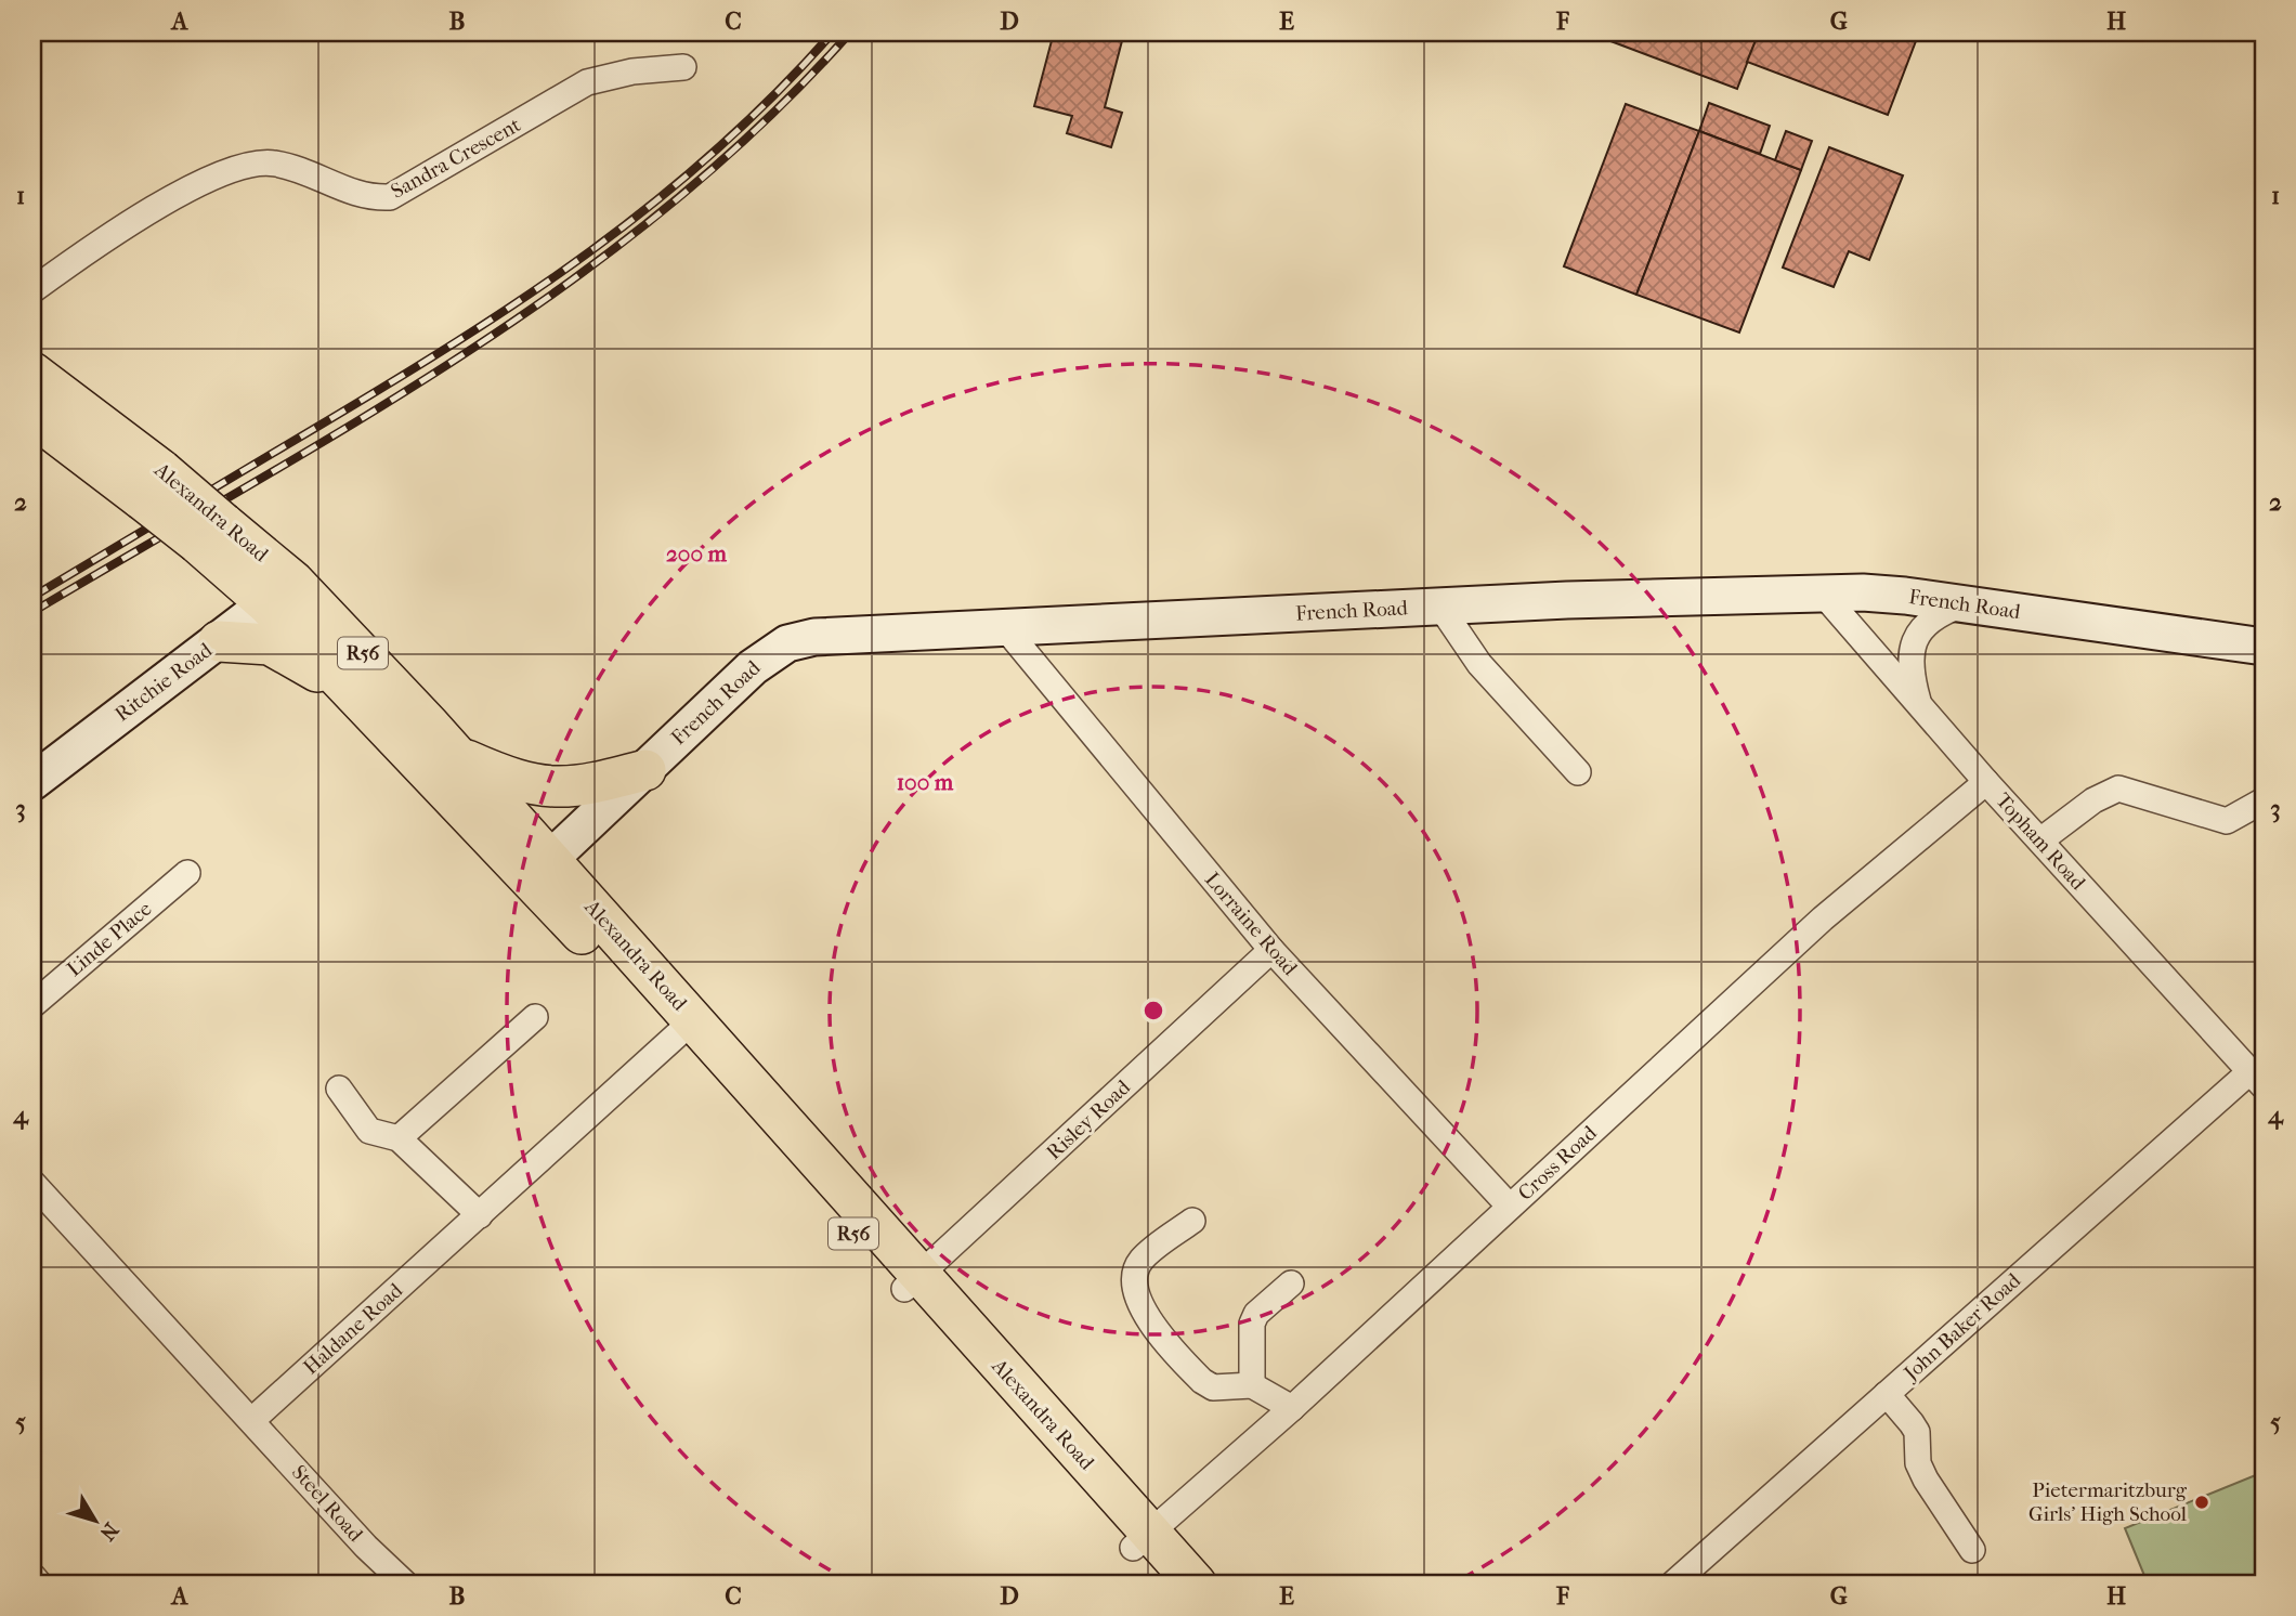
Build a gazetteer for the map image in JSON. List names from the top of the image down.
{
  "streets": {
    "main road": ["Alexandra Road", "R56"],
    "street": [
      "Sandra Crescent",
      "French Road",
      "Ritchie Road",
      "Topham Road",
      "Lorraine Road",
      "Linde Place",
      "Risley Road",
      "Cross Road",
      "John Baker Road",
      "Haldane Road",
      "Steel Road"
    ]
  },
  "crossings": [
    ["Alexandra Road", "French Road"],
    ["Alexandra Road", "Ritchie Road"],
    ["Alexandra Road", "Risley Road"],
    ["Alexandra Road", "Cross Road"],
    ["Alexandra Road", "Haldane Road"],
    ["French Road", "Topham Road"],
    ["French Road", "Lorraine Road"],
    ["Topham Road", "Cross Road"],
    ["Topham Road", "John Baker Road"],
    ["Lorraine Road", "Risley Road"],
    ["Lorraine Road", "Cross Road"],
    ["Haldane Road", "Steel Road"]
  ],
  "places": ["Pietermaritzburg Girls' High School"],
  "north": "bottom right",
  "grid": {
    "columns": [
      "A",
      "B",
      "C",
      "D",
      "E",
      "F",
      "G",
      "H"
    ],
    "rows": [
      "1",
      "2",
      "3",
      "4",
      "5"
    ]
  },
  "rings": ["200 m", "100 m"]
}
